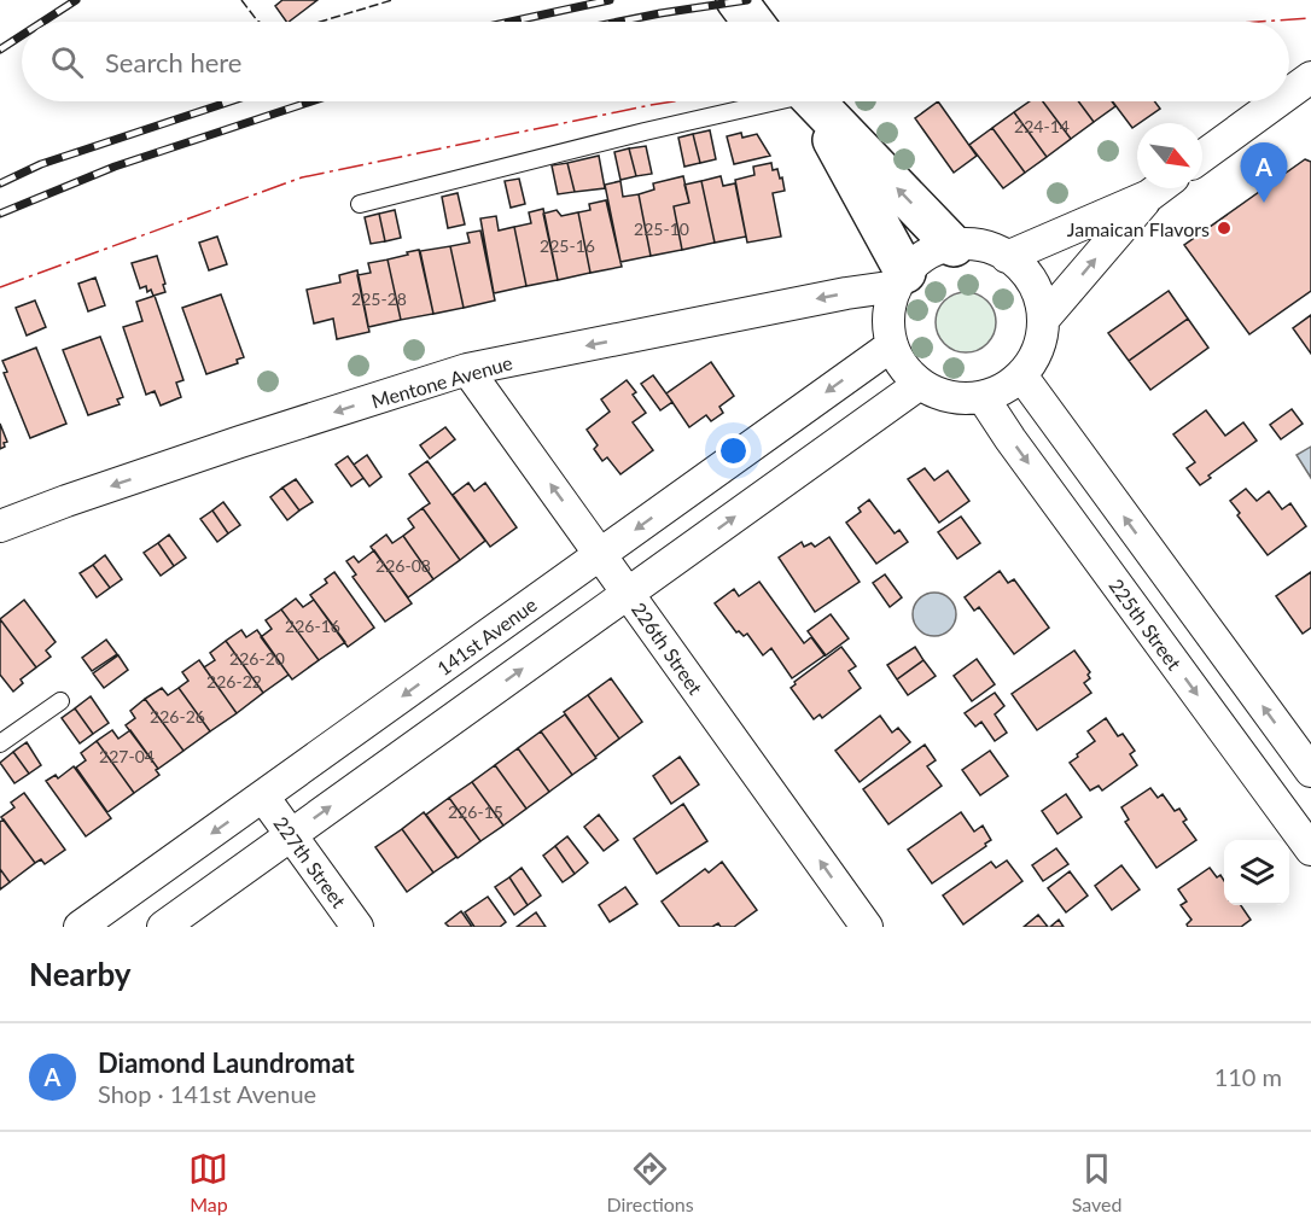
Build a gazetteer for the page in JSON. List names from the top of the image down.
{
  "streets": {
    "street": [
      "Mentone Avenue",
      "225th Street",
      "141st Avenue",
      "226th Street",
      "227th Street"
    ]
  },
  "crossings": [
    ["Mentone Avenue", "225th Street"],
    ["Mentone Avenue", "141st Avenue"],
    ["Mentone Avenue", "226th Street"],
    ["225th Street", "141st Avenue"],
    ["141st Avenue", "226th Street"],
    ["141st Avenue", "227th Street"]
  ],
  "one_way": ["226th Street"],
  "places": ["Jamaican Flavors"],
  "house_numbers": [
    "224-14",
    "225-10",
    "225-16",
    "225-28",
    "226-08",
    "226-16",
    "226-20",
    "226-22",
    "226-26",
    "227-04",
    "226-15"
  ],
  "north": "bottom right",
  "page": {
    "search": "Search here",
    "pins": "A",
    "heading": "Nearby",
    "list": [
      {
        "mark": "A",
        "name": "Diamond Laundromat",
        "note": "Shop · 141st Avenue",
        "value": "110 m"
      }
    ],
    "nav": ["Map", "Directions", "Saved"]
  }
}
